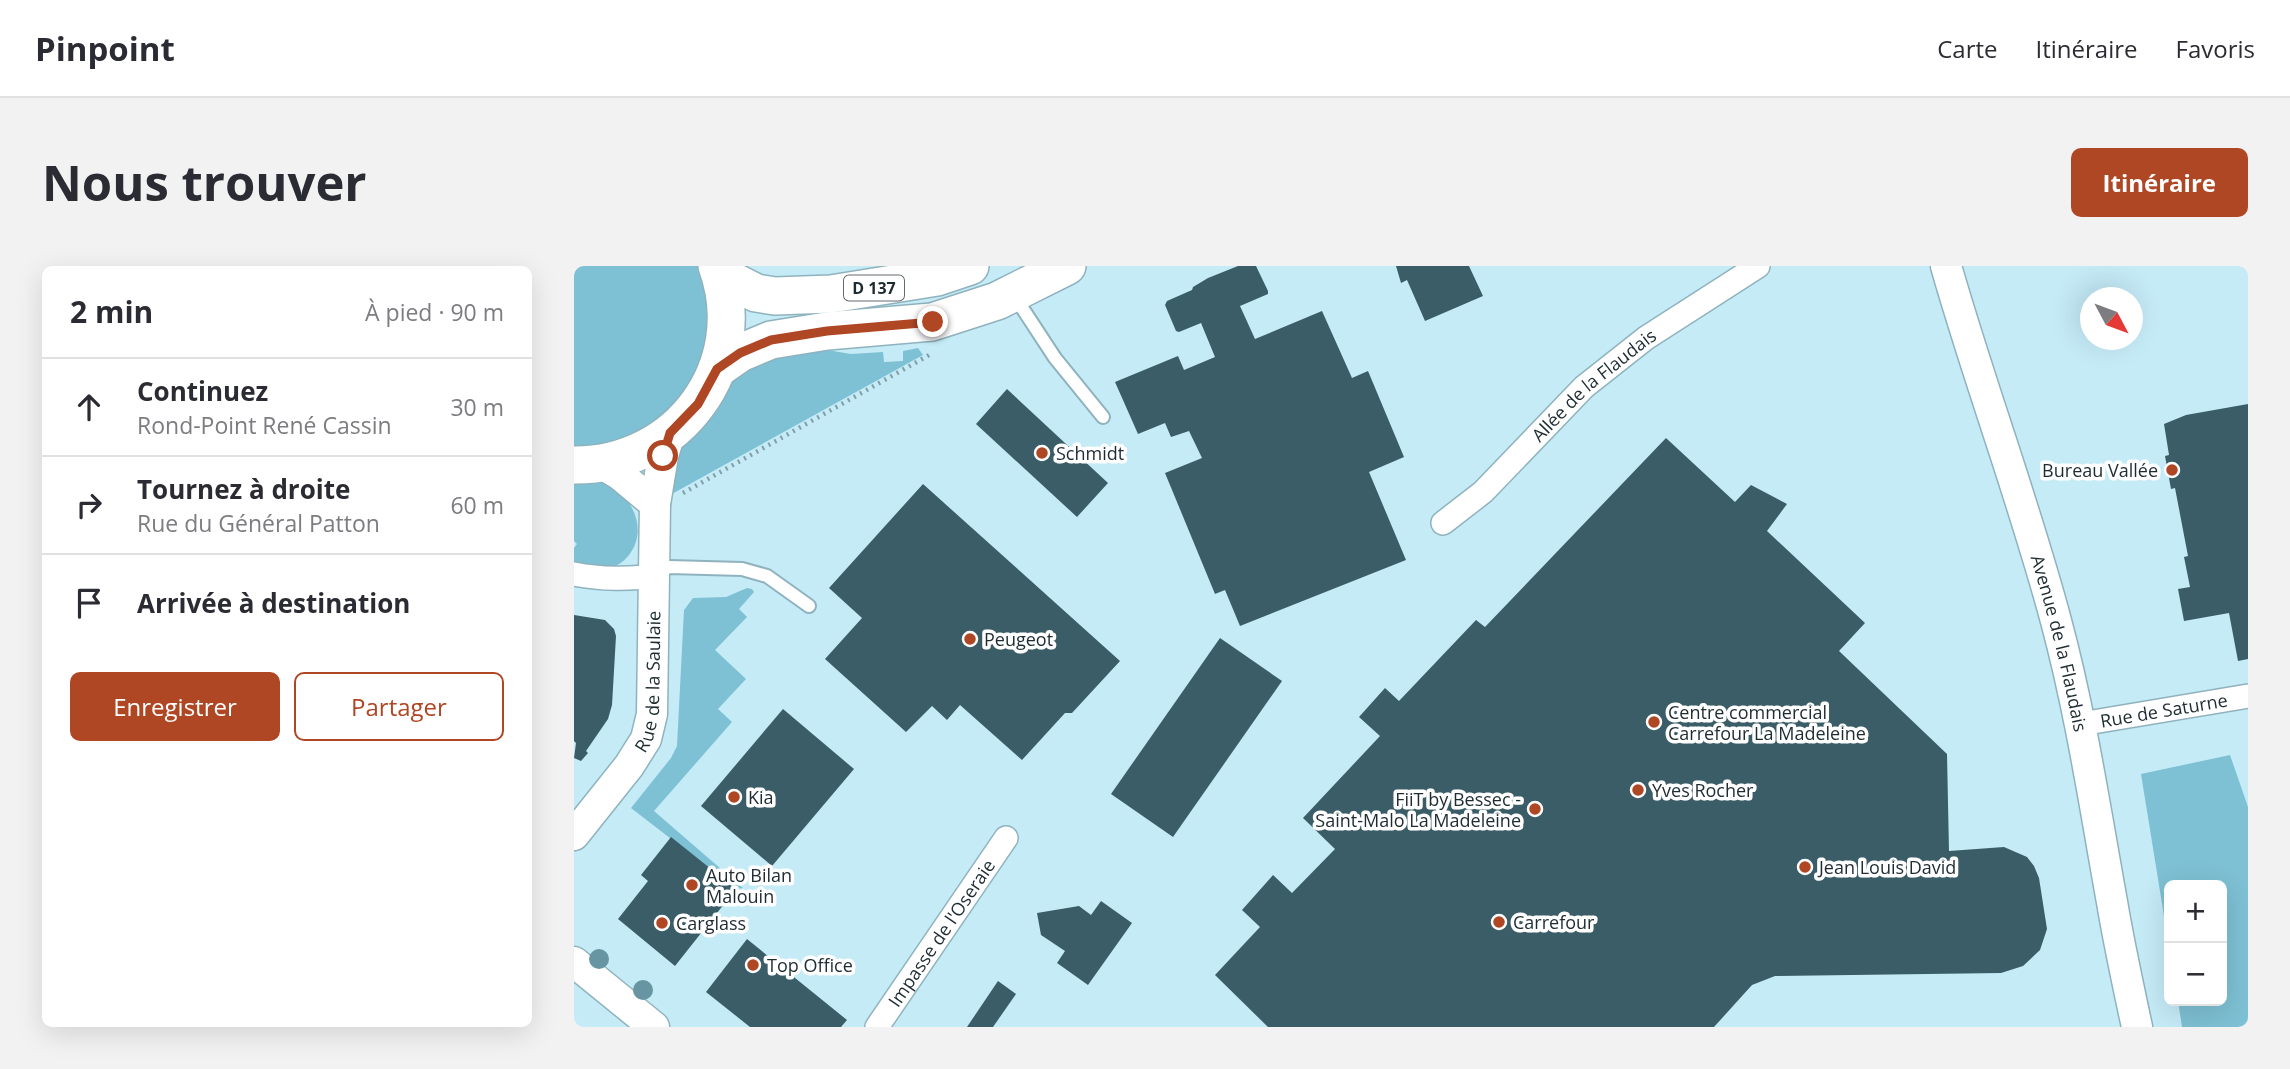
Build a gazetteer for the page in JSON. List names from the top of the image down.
{
  "streets": {
    "main road": ["D 137"],
    "street": [
      "Allée de la Flaudais",
      "Avenue de la Flaudais",
      "Rue de la Saulaie",
      "Rue de Saturne",
      "Impasse de l'Oseraie"
    ]
  },
  "crossings": [
    ["Avenue de la Flaudais", "Rue de Saturne"]
  ],
  "places": [
    "Schmidt",
    "Bureau Vallée",
    "Peugeot",
    "Centre commercial Carrefour La Madeleine",
    "Yves Rocher",
    "Kia",
    "FiiT by Bessec - Saint-Malo La Madeleine",
    "Jean Louis David",
    "Auto Bilan Malouin",
    "Carrefour",
    "Carglass",
    "Top Office"
  ],
  "north": "bottom right",
  "page": {
    "header": "Pinpoint",
    "nav": ["Carte", "Itinéraire", "Favoris"],
    "buttons": [
      "Itinéraire",
      ["Enregistrer", "Partager"]
    ],
    "title": "Nous trouver",
    "heading": ["2 min", "À pied · 90 m"],
    "list": [
      ["Continuez", "Rond-Point René Cassin", "30 m"],
      ["Tournez à droite", "Rue du Général Patton", "60 m"],
      "Arrivée à destination"
    ],
    "map_buttons": ["+", "−"]
  }
}
